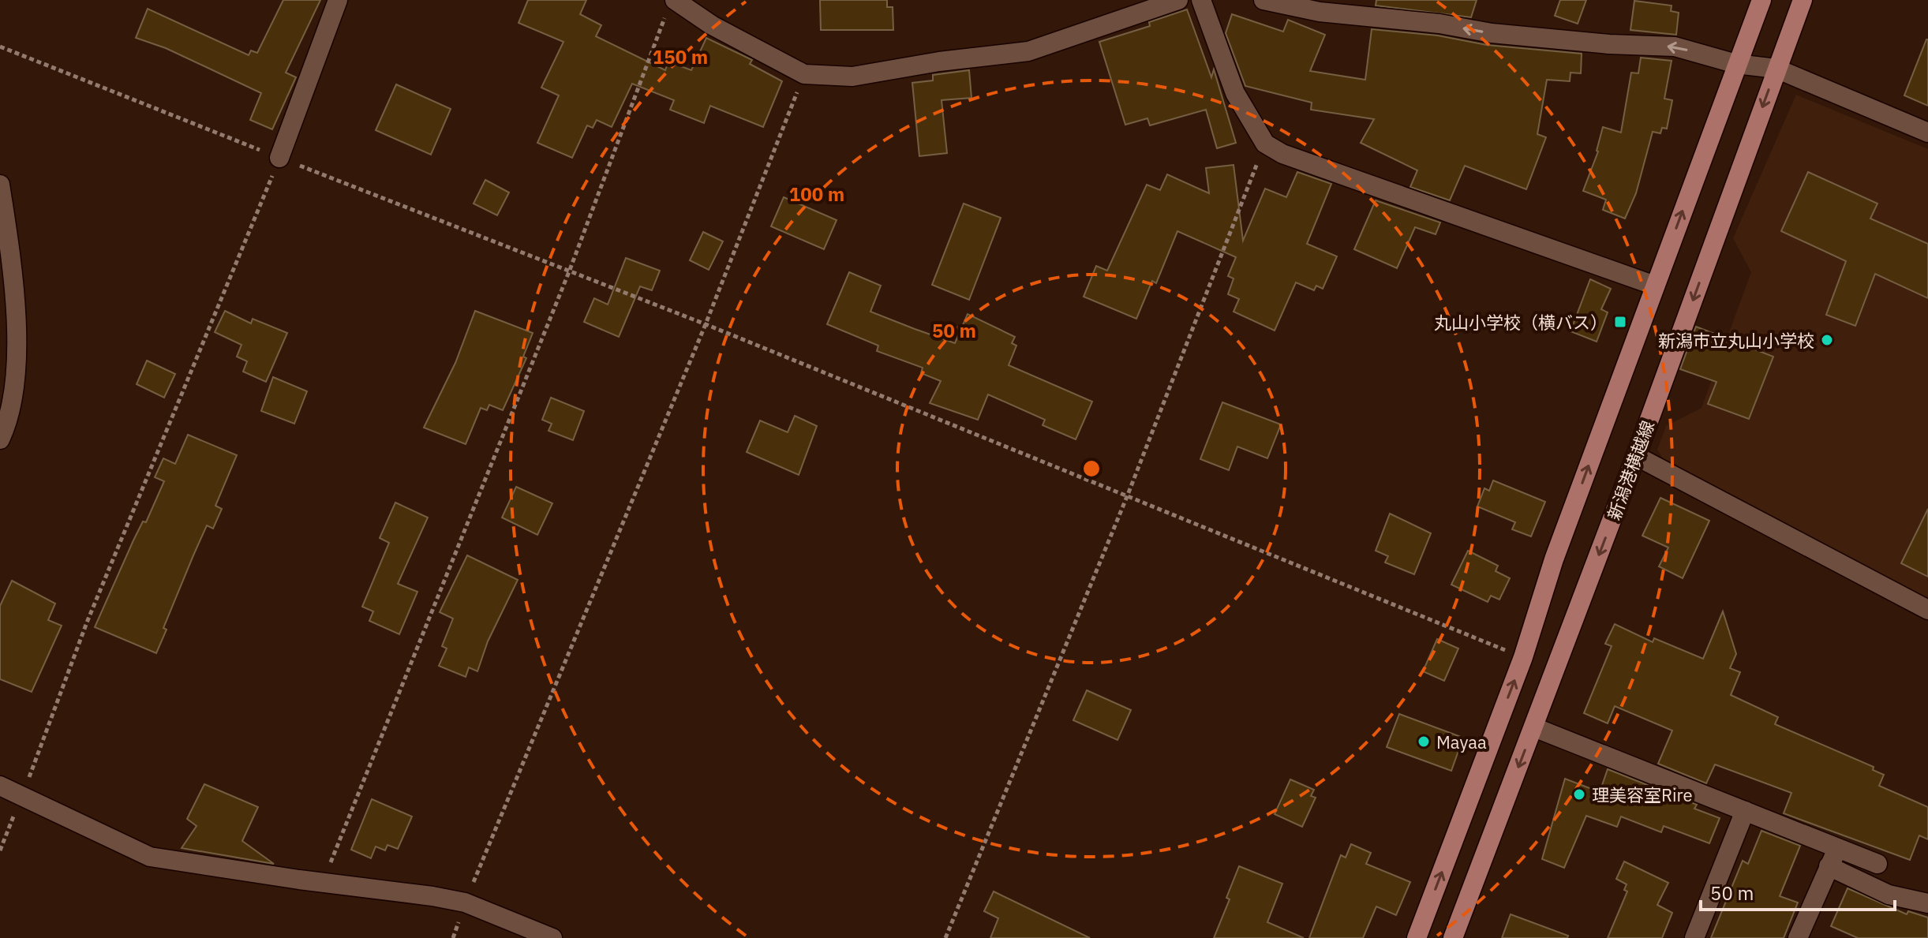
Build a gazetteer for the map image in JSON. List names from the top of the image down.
{
  "streets": {
    "main road": ["新潟港横越線"]
  },
  "places": {
    "transit": ["丸山小学校（横バス）"],
    "other": ["新潟市立丸山小学校", "Mayaa", "理美容室Rire"]
  },
  "scale_bar": "50 m",
  "rings": ["150 m", "100 m", "50 m"]
}
